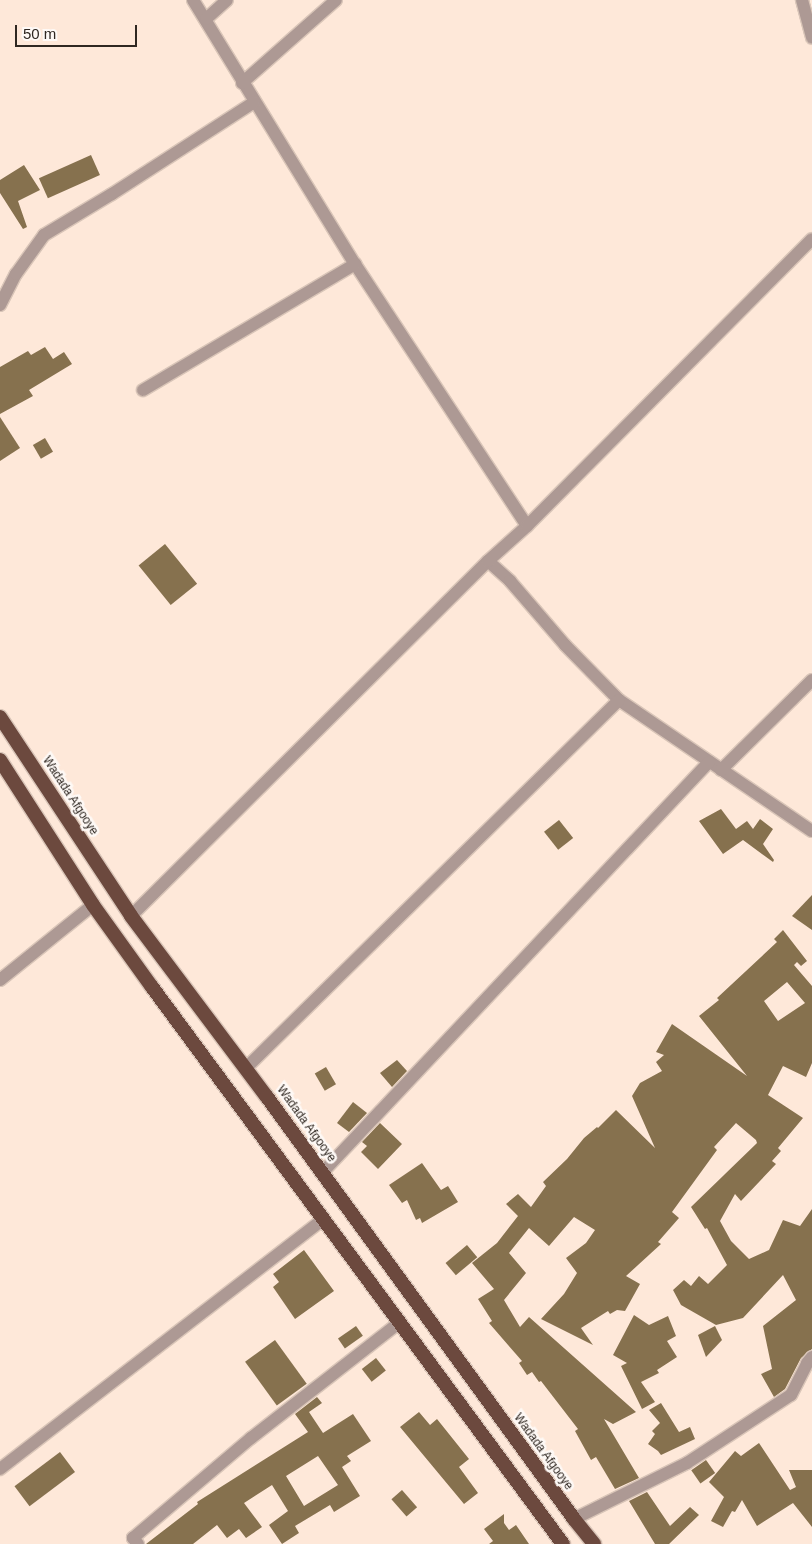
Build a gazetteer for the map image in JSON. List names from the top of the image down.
{
  "streets": {
    "highway": ["Wadada Afgooye"]
  },
  "scale_bar": "50 m"
}
